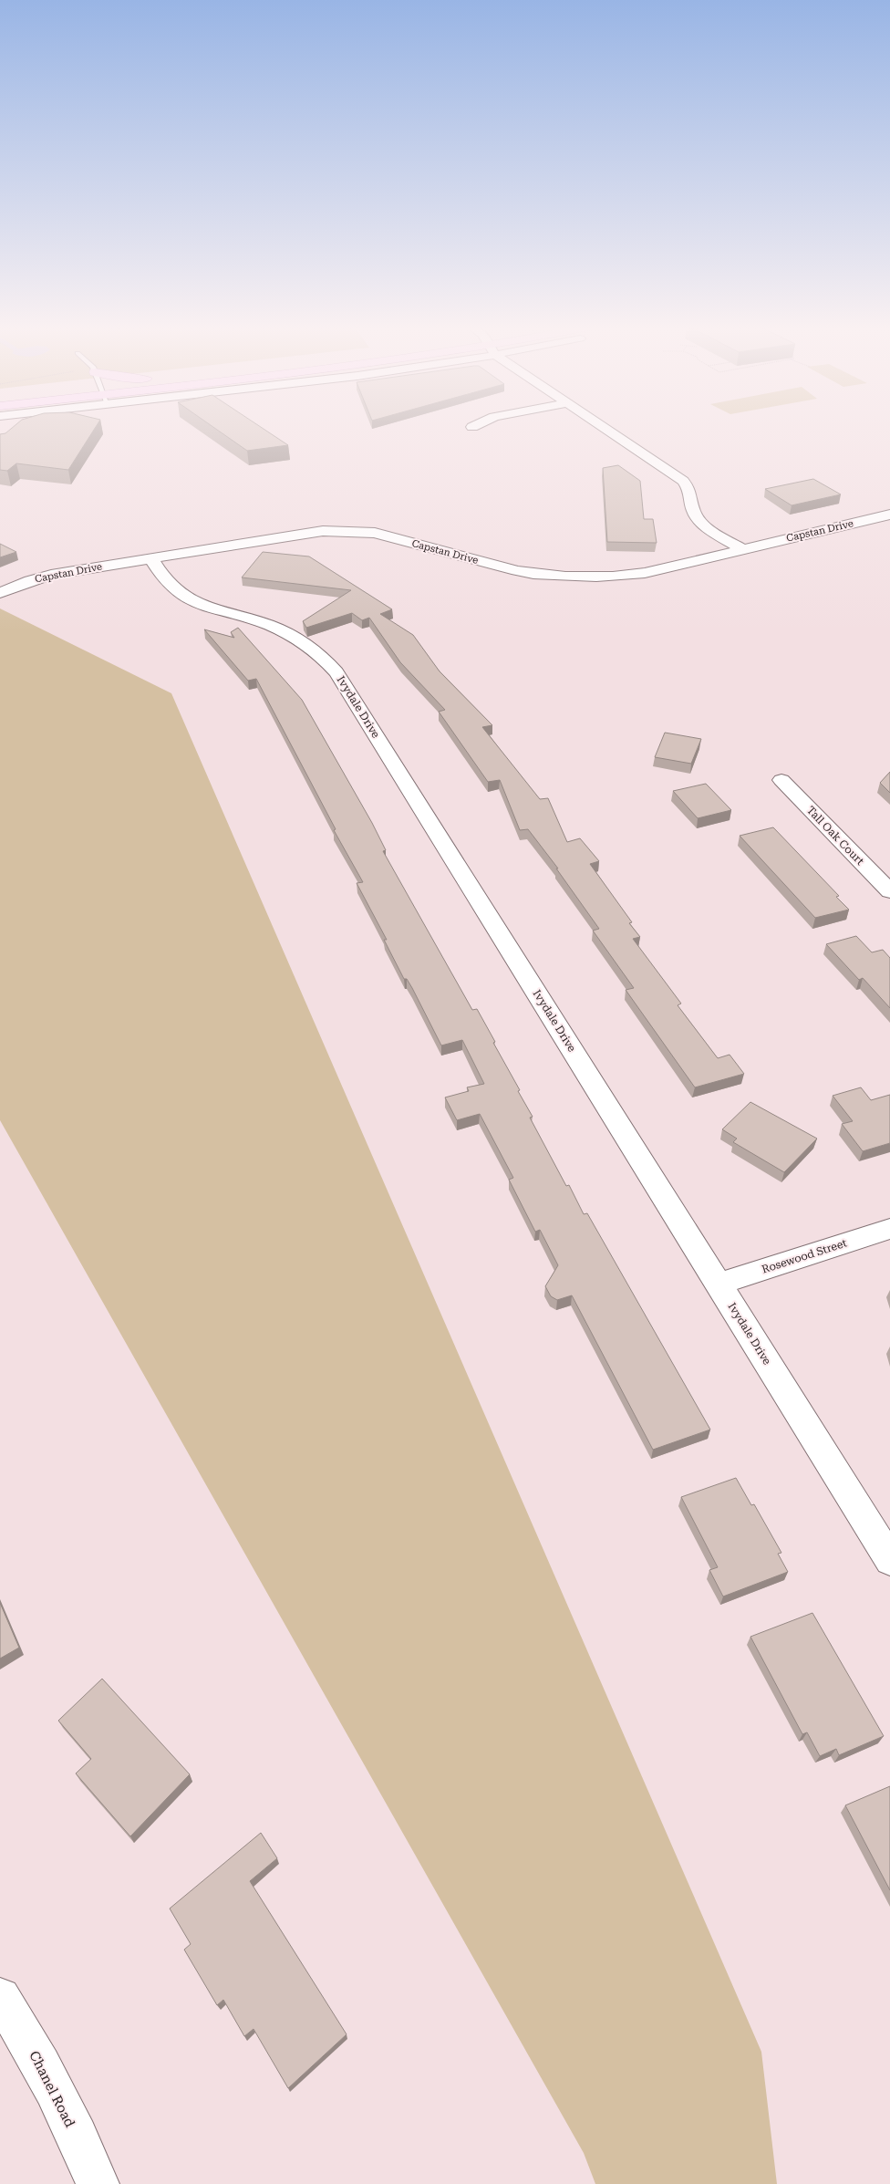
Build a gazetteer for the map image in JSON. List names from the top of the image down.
{
  "streets": {
    "street": [
      "Capstan Drive",
      "Ivydale Drive",
      "Tall Oak Court",
      "Rosewood Street",
      "Chanel Road"
    ]
  },
  "crossings": [
    ["Capstan Drive", "Ivydale Drive"],
    ["Ivydale Drive", "Rosewood Street"]
  ]
}
